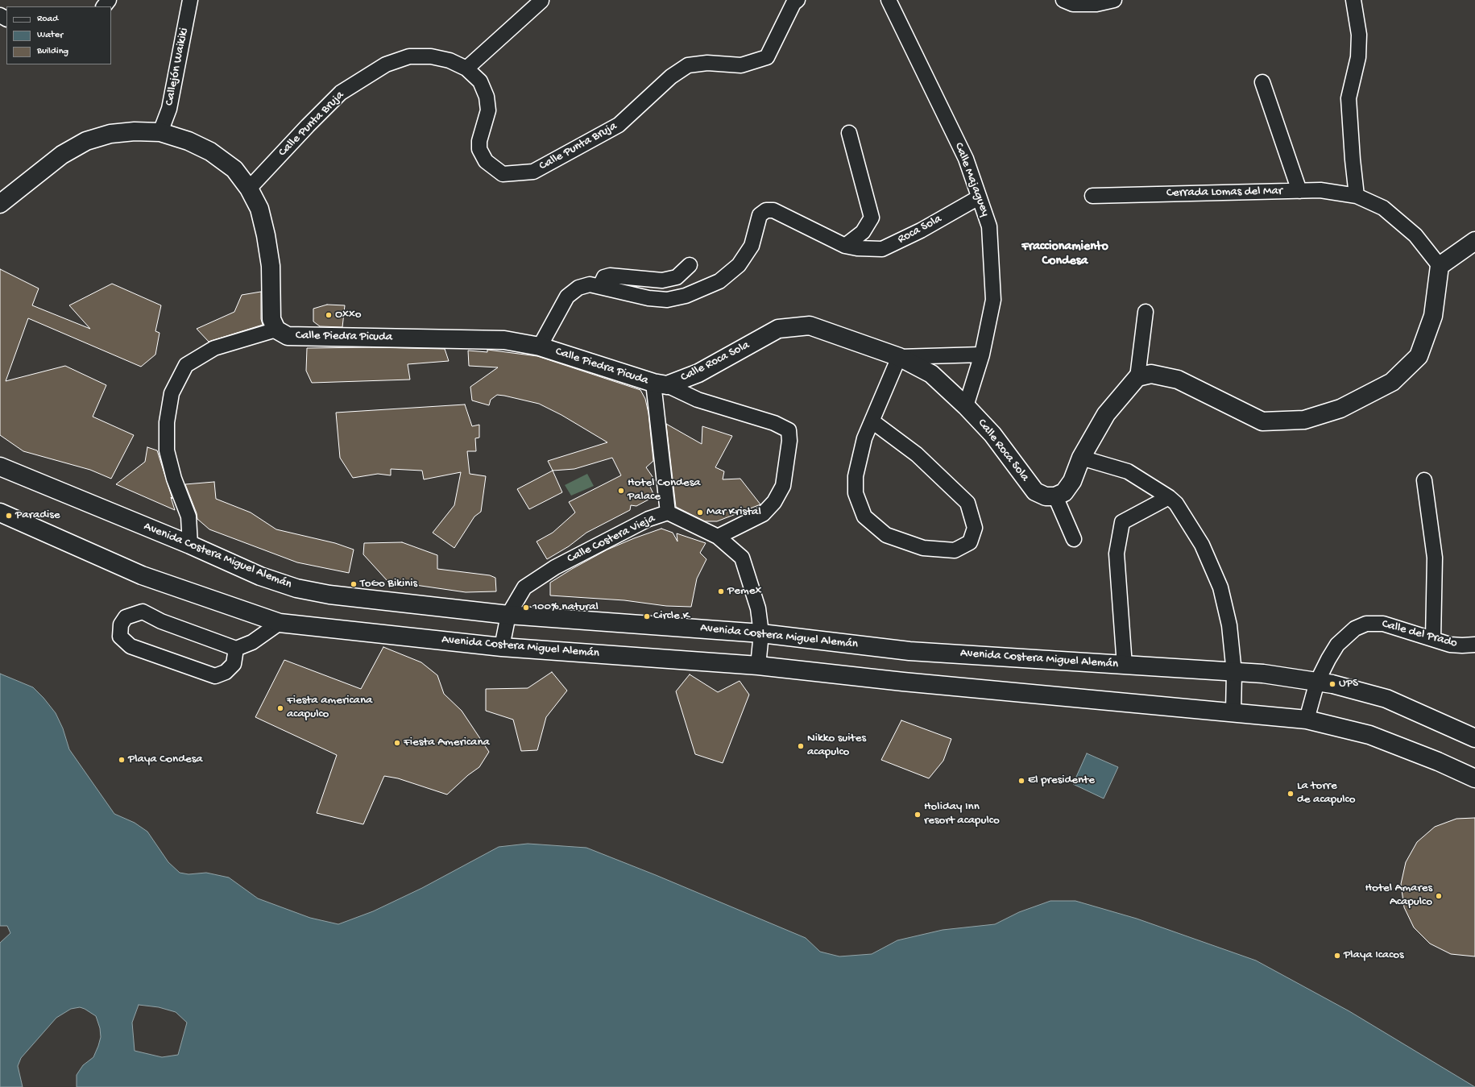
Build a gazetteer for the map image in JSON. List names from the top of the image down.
{
  "streets": {
    "main road": ["Calle Piedra Picuda", "Calle Roca Sola", "Avenida Costera Miguel Alemán"],
    "street": [
      "Callejón Waikiki",
      "Calle Punta Bruja",
      "Calle Majaguey",
      "Cerrada Lomas del Mar",
      "Roca Sola",
      "Calle Costera Vieja",
      "Calle del Prado"
    ]
  },
  "crossings": [
    ["Calle Majaguey", "Roca Sola"],
    ["Calle Majaguey", "Calle Roca Sola"],
    ["Calle Piedra Picuda", "Calle Roca Sola"],
    ["Calle Piedra Picuda", "Calle Costera Vieja"],
    ["Calle Costera Vieja", "Avenida Costera Miguel Alemán"],
    ["Avenida Costera Miguel Alemán", "Calle del Prado"]
  ],
  "districts": ["Fraccionamiento Condesa"],
  "places": [
    "Oxxo",
    "Hotel Condesa Palace",
    "Mar Kristal",
    "Paradise",
    "ToGo Bikinis",
    "Pemex",
    "100% natural",
    "Circle K",
    "UPS",
    "Fiesta americana acapulco",
    "Fiesta Americana",
    "Nikko suites acapulco",
    "Playa Condesa",
    "El presidente",
    "La torre de acapulco",
    "Holiday Inn resort acapulco",
    "Hotel Amares Acapulco",
    "Playa Icacos"
  ],
  "legend": ["Road", "Water", "Building"]
}
